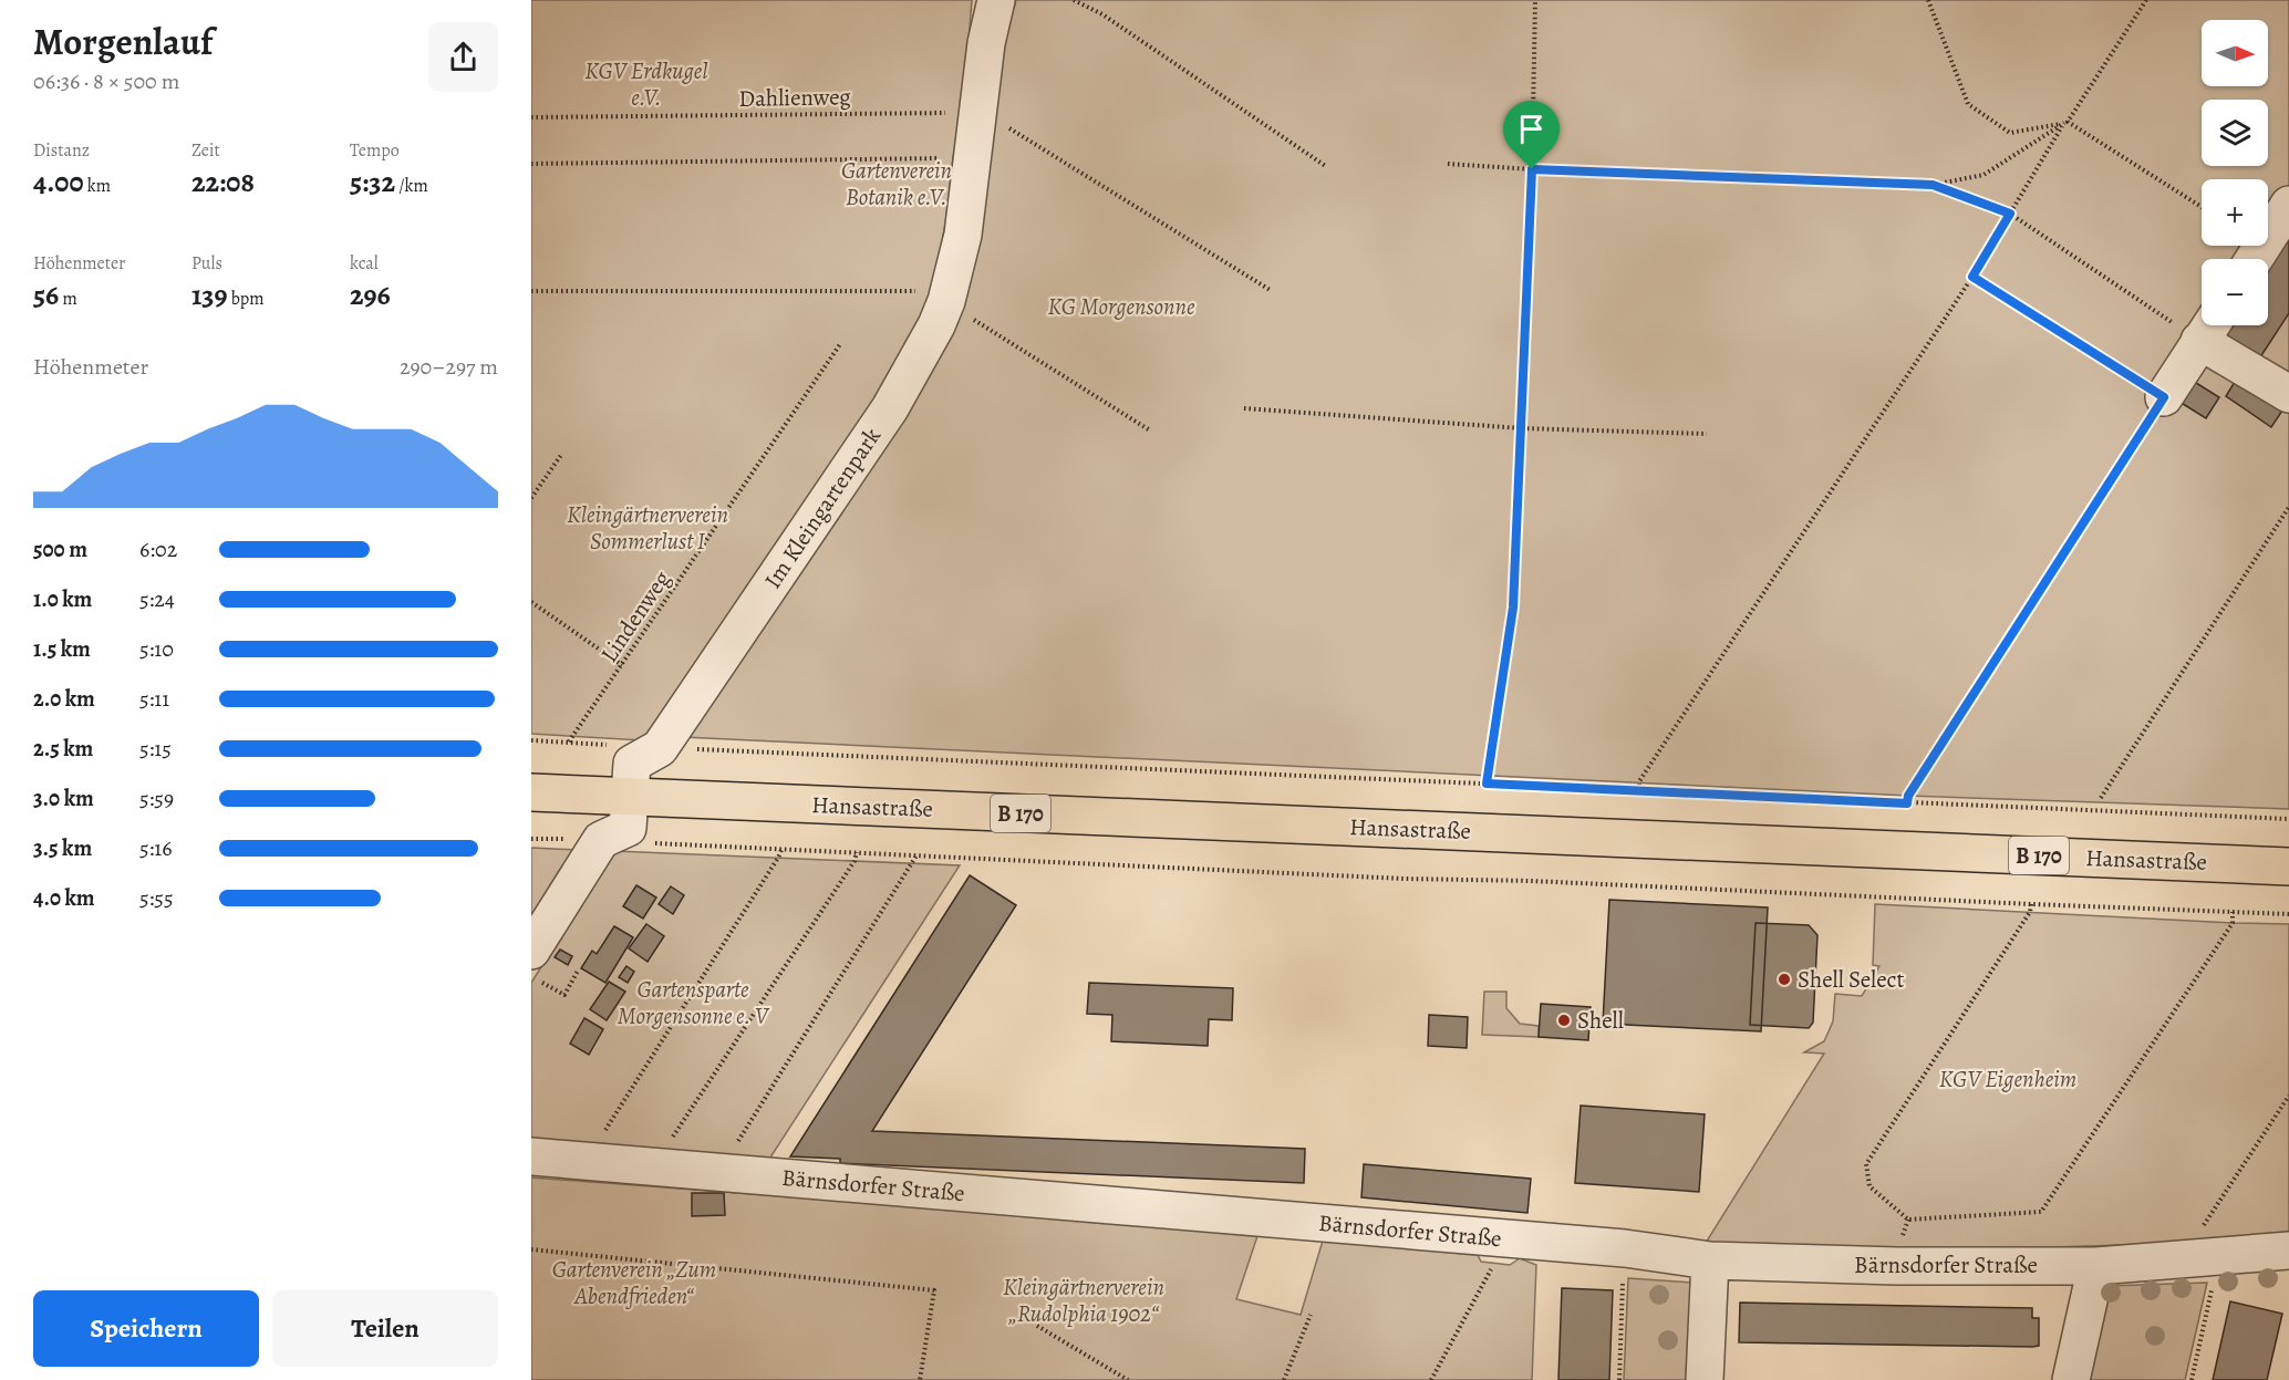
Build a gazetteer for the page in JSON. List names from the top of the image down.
{
  "streets": {
    "main road": ["Hansastraße", "B 170"],
    "street": ["Im Kleingartenpark", "Bärnsdorfer Straße"],
    "path": ["Dahlienweg", "Lindenweg"]
  },
  "crossings": [
    ["Dahlienweg", "Im Kleingartenpark"],
    ["Im Kleingartenpark", "Hansastraße"]
  ],
  "parks": [
    "KGV Erdkugel e.V.",
    "Gartenverein Botanik e.V.",
    "KG Morgensonne",
    "Kleingärtnerverein Sommerlust I",
    "Gartensparte Morgensonne e. V",
    "KGV Eigenheim",
    "Gartenverein „Zum Abendfrieden“",
    "Kleingärtnerverein „Rudolphia 1902“"
  ],
  "places": ["Shell Select", "Shell"],
  "north": "right",
  "page": {
    "heading": ["Morgenlauf", "06:36 · 8 × 500 m"],
    "map_buttons": ["+", "−"],
    "stats": [
      ["Distanz", "4.00 km"],
      ["Zeit", "22:08"],
      ["Tempo", "5:32 /km"],
      ["Höhenmeter", "56 m"],
      ["Puls", "139 bpm"],
      ["kcal", "296"]
    ],
    "chart": ["Höhenmeter", "290–297 m"],
    "list": [
      {
        "name": "500 m",
        "note": "6:02"
      },
      {
        "name": "1.0 km",
        "note": "5:24"
      },
      {
        "name": "1.5 km",
        "note": "5:10"
      },
      {
        "name": "2.0 km",
        "note": "5:11"
      },
      {
        "name": "2.5 km",
        "note": "5:15"
      },
      {
        "name": "3.0 km",
        "note": "5:59"
      },
      {
        "name": "3.5 km",
        "note": "5:16"
      },
      {
        "name": "4.0 km",
        "note": "5:55"
      }
    ],
    "buttons": ["Speichern", "Teilen"]
  }
}
